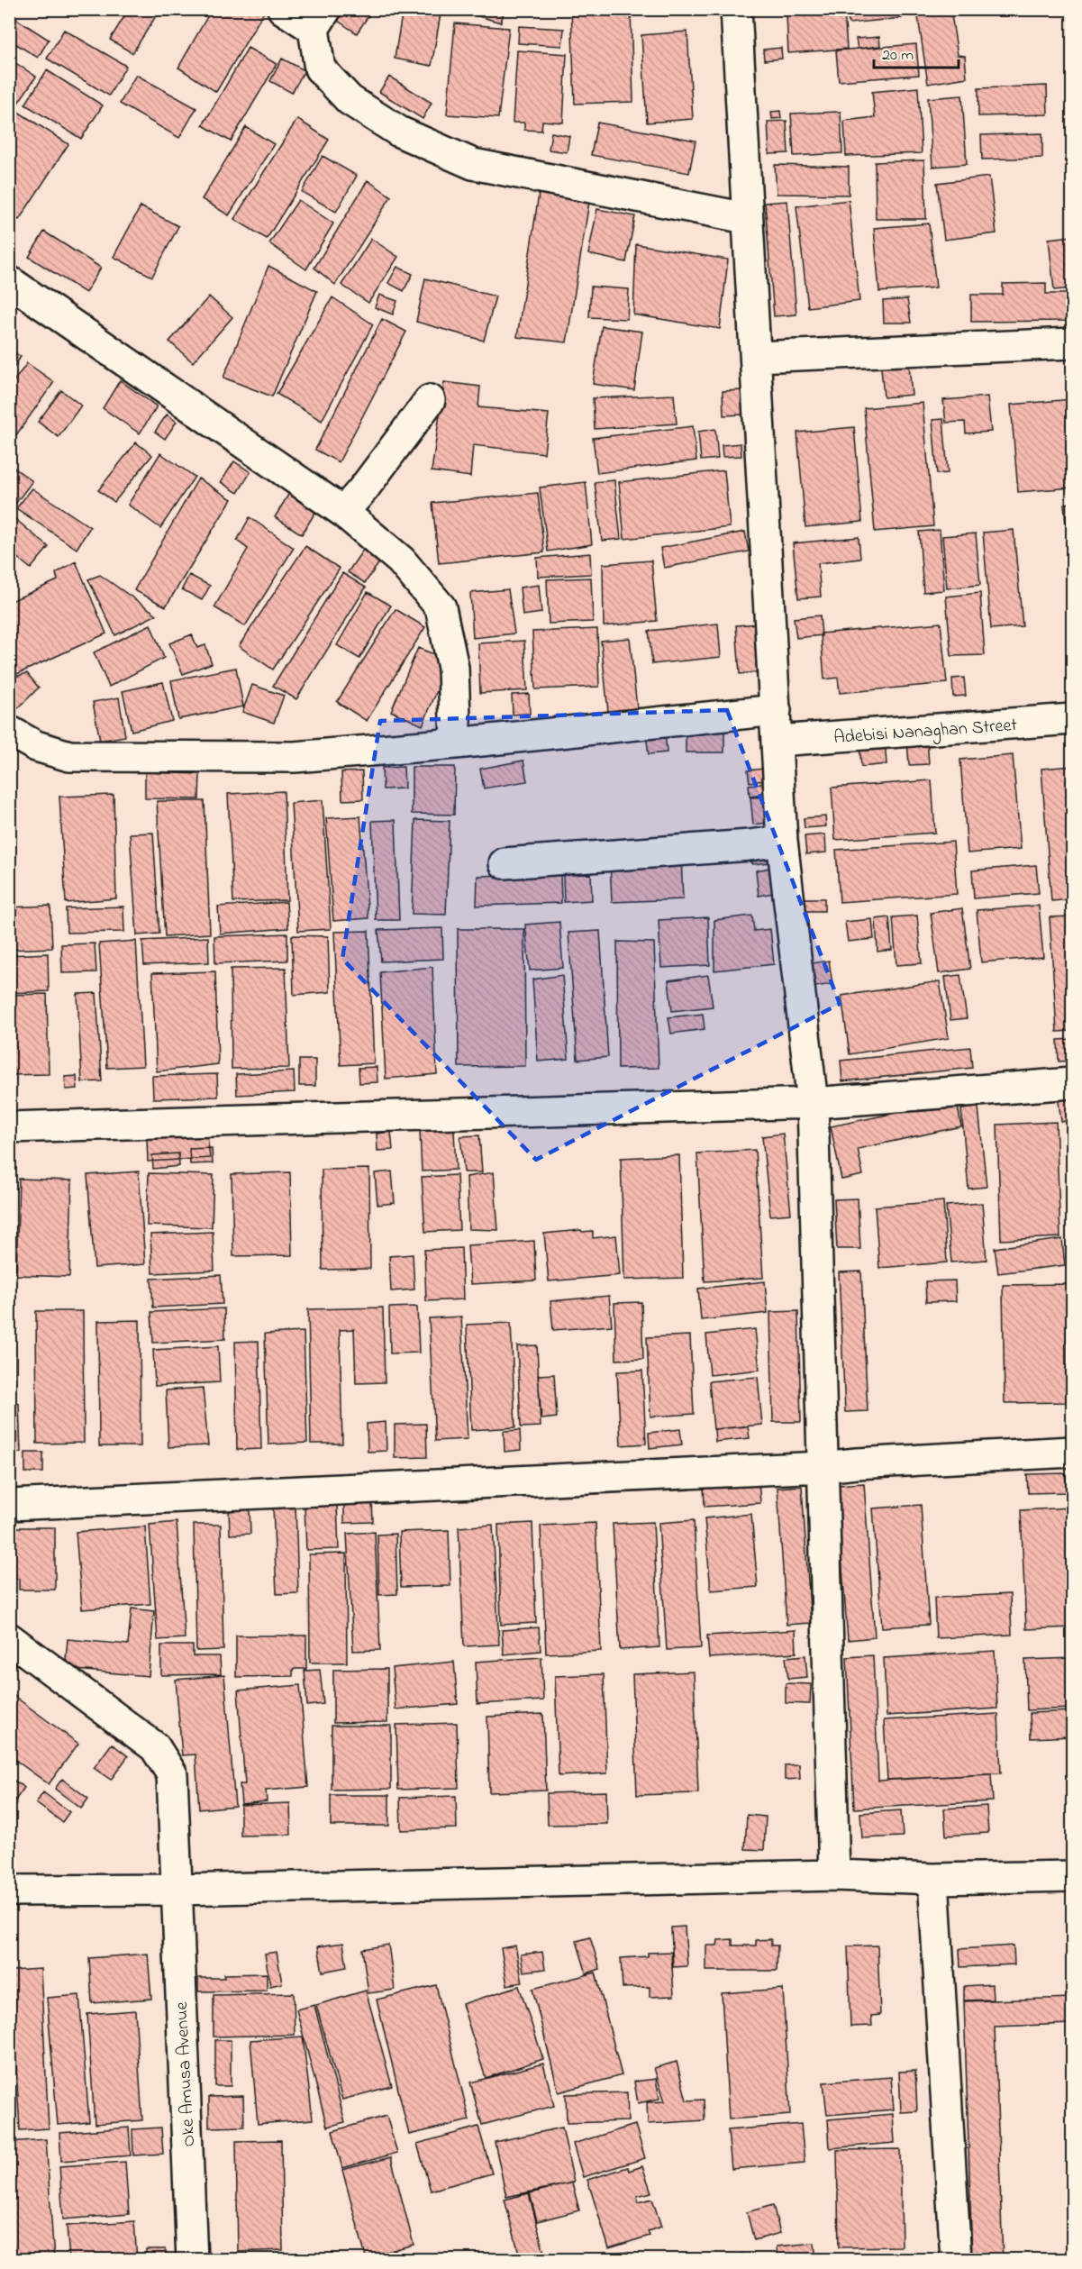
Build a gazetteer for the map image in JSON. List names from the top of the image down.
{
  "streets": {
    "street": ["Adebisi Nanaghan Street", "Oke Amusa Avenue"]
  },
  "scale_bar": "20 m"
}
